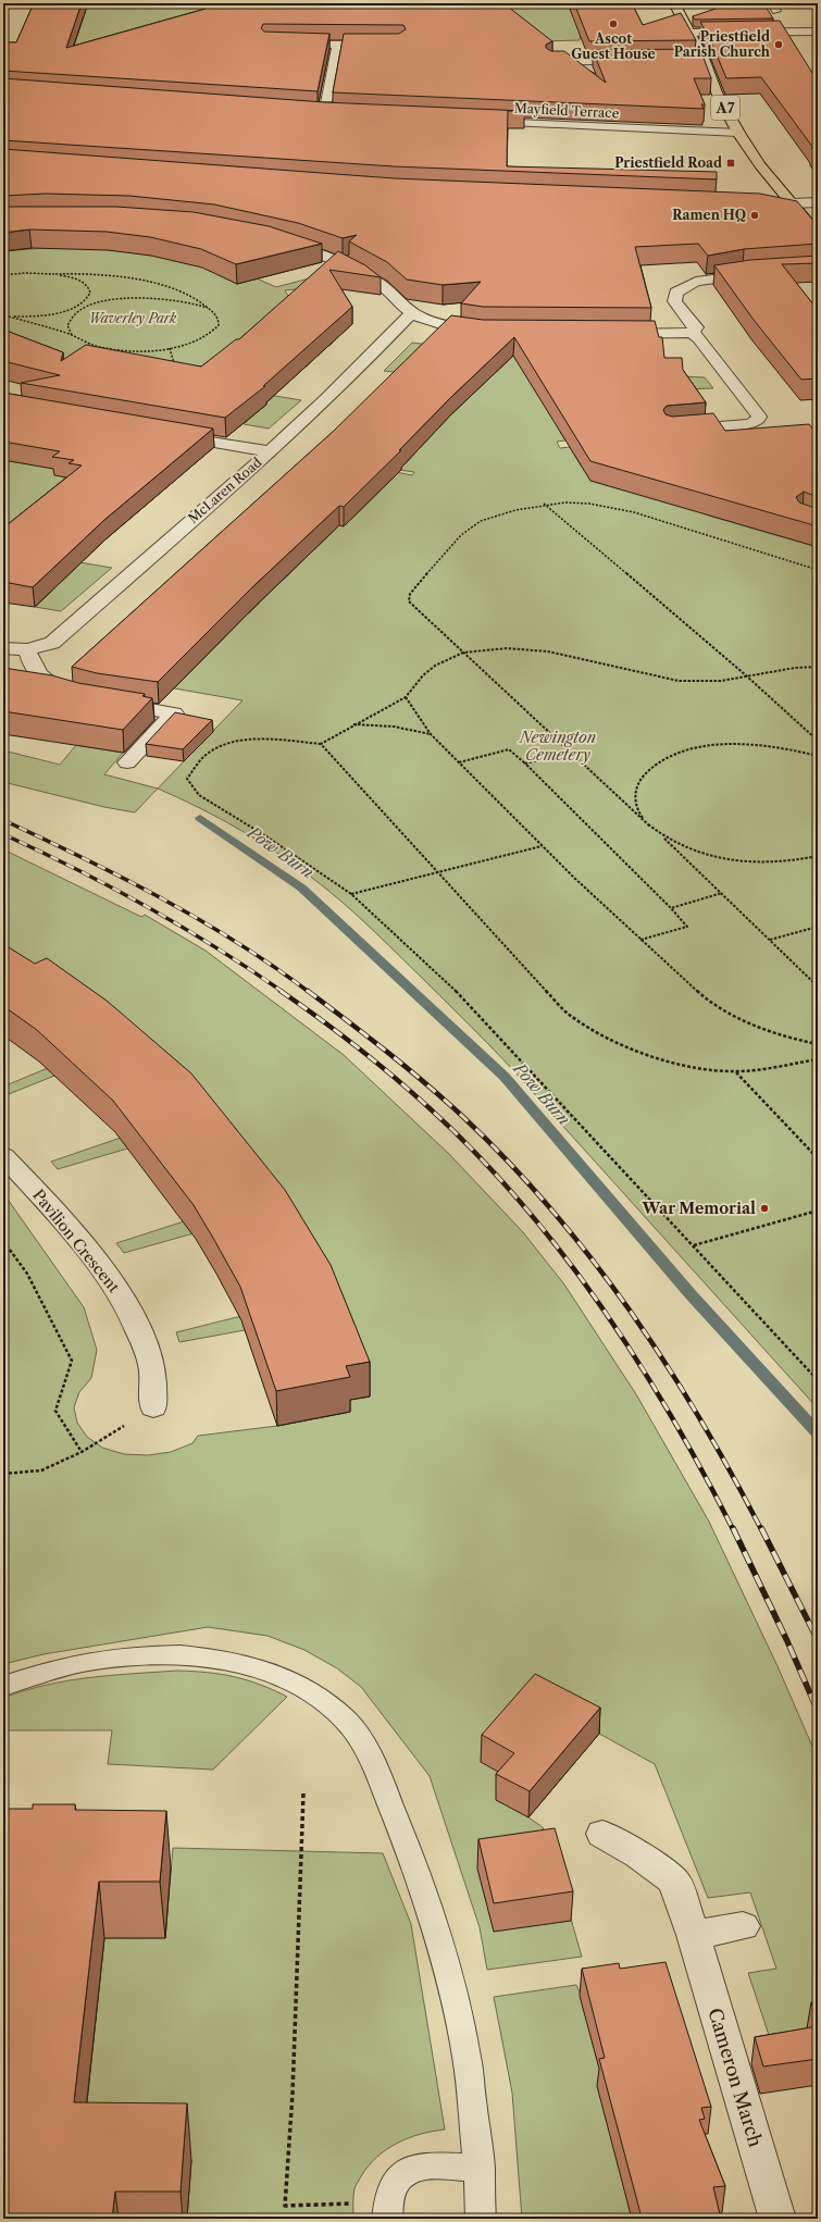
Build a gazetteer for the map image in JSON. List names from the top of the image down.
{
  "streets": {
    "main road": ["A7"],
    "street": [
      "Mayfield Terrace",
      "McLaren Road",
      "Pavilion Crescent",
      "Cameron March"
    ]
  },
  "crossings": [
    ["A7", "Mayfield Terrace"]
  ],
  "water": ["Pow Burn"],
  "parks": ["Waverley Park", "Newington Cemetery"],
  "places": {
    "other": [
      "Ascot Guest House",
      "Priestfield Parish Church",
      "Ramen HQ",
      "War Memorial"
    ],
    "transit": ["Priestfield Road"]
  }
}
